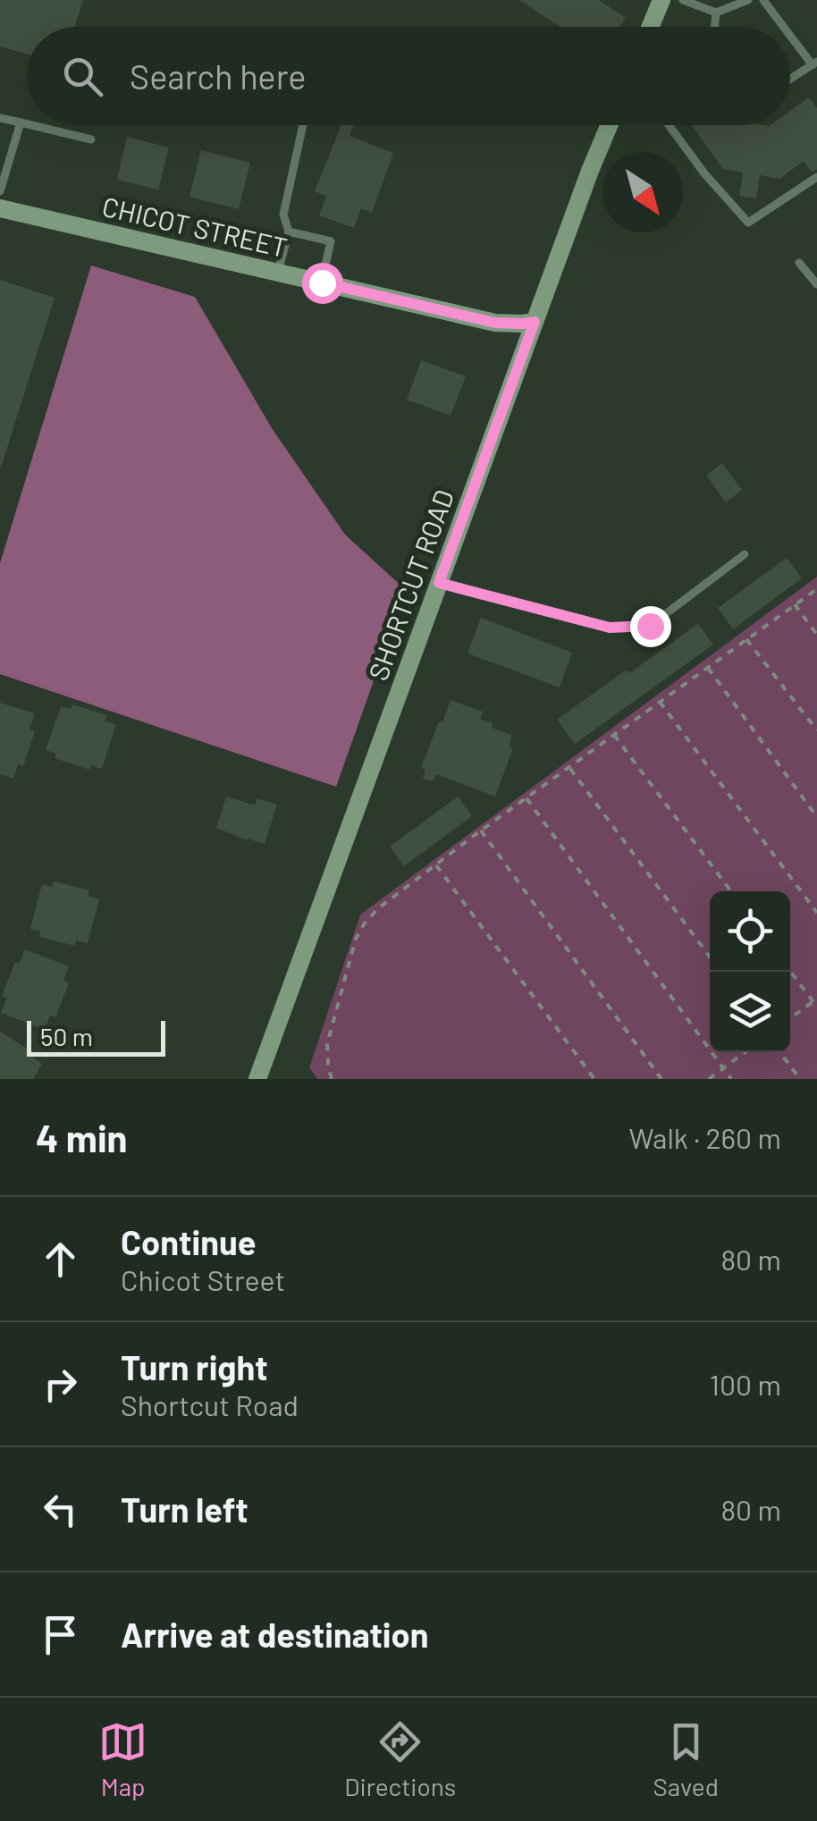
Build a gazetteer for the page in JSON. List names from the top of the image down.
{
  "streets": {
    "main road": ["CHICOT STREET", "SHORTCUT ROAD"]
  },
  "crossings": [
    ["CHICOT STREET", "SHORTCUT ROAD"]
  ],
  "scale_bar": "50 m",
  "north": "bottom right",
  "page": {
    "search": "Search here",
    "scale": "50 m",
    "heading": ["4 min", "Walk · 260 m"],
    "list": [
      ["Continue", "Chicot Street", "80 m"],
      ["Turn right", "Shortcut Road", "100 m"],
      ["Turn left", "80 m"],
      "Arrive at destination"
    ],
    "nav": ["Map", "Directions", "Saved"]
  }
}
